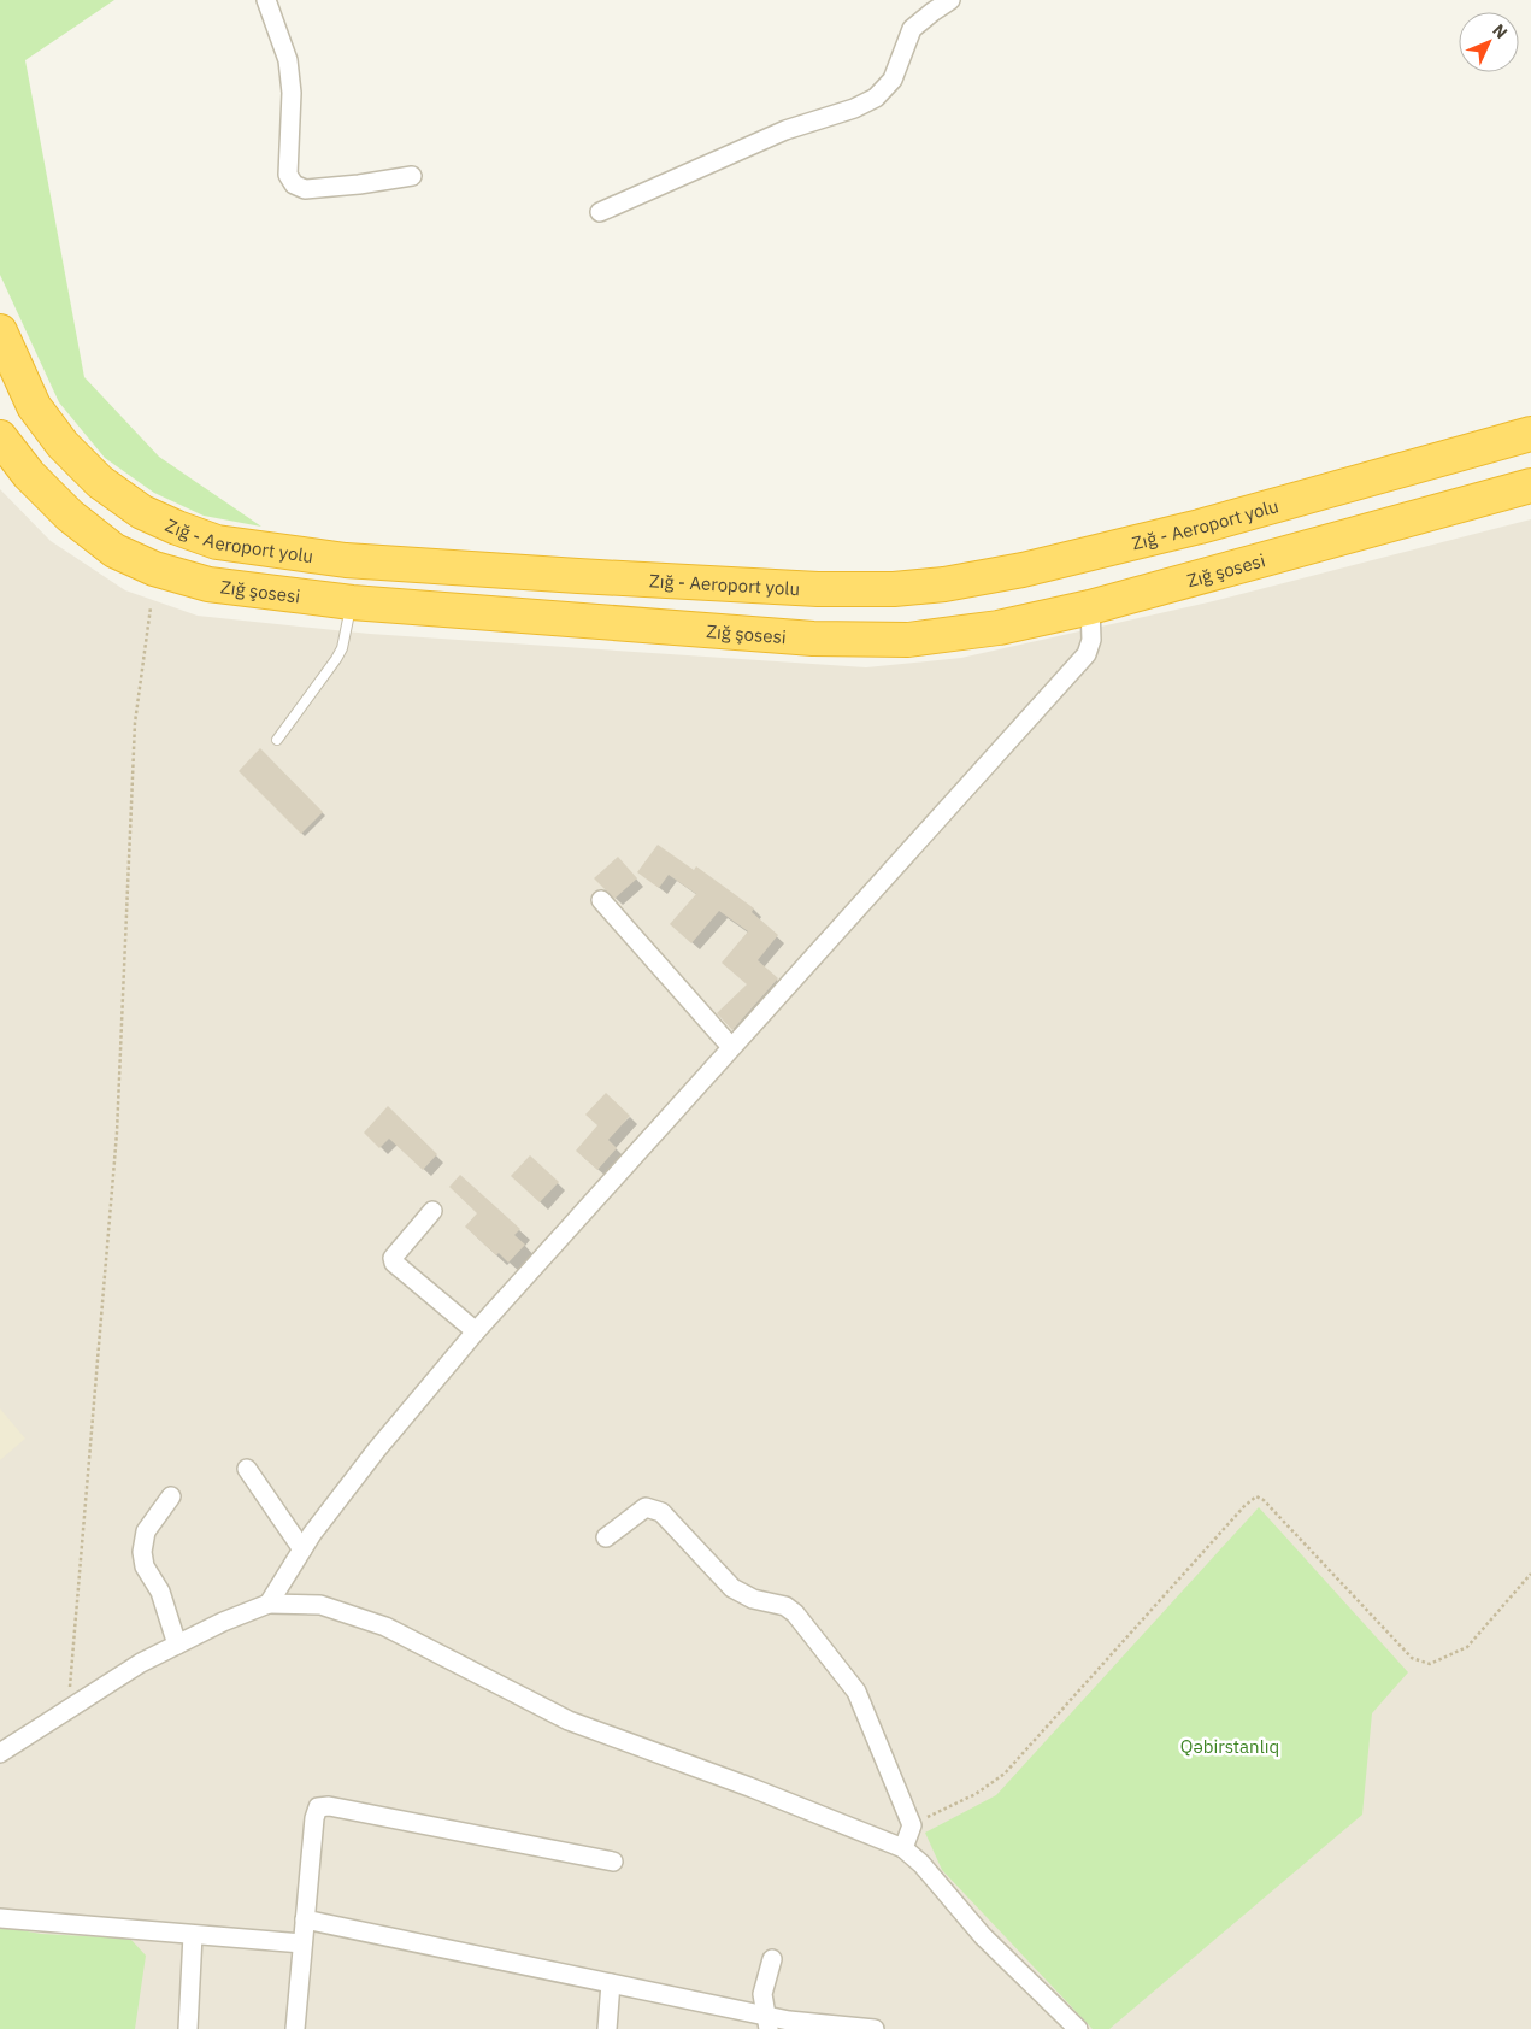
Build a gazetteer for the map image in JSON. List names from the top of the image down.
{
  "streets": {
    "highway": ["Zığ - Aeroport yolu", "Zığ şosesi"]
  },
  "parks": ["Qəbirstanlıq"],
  "north": "top right"
}
